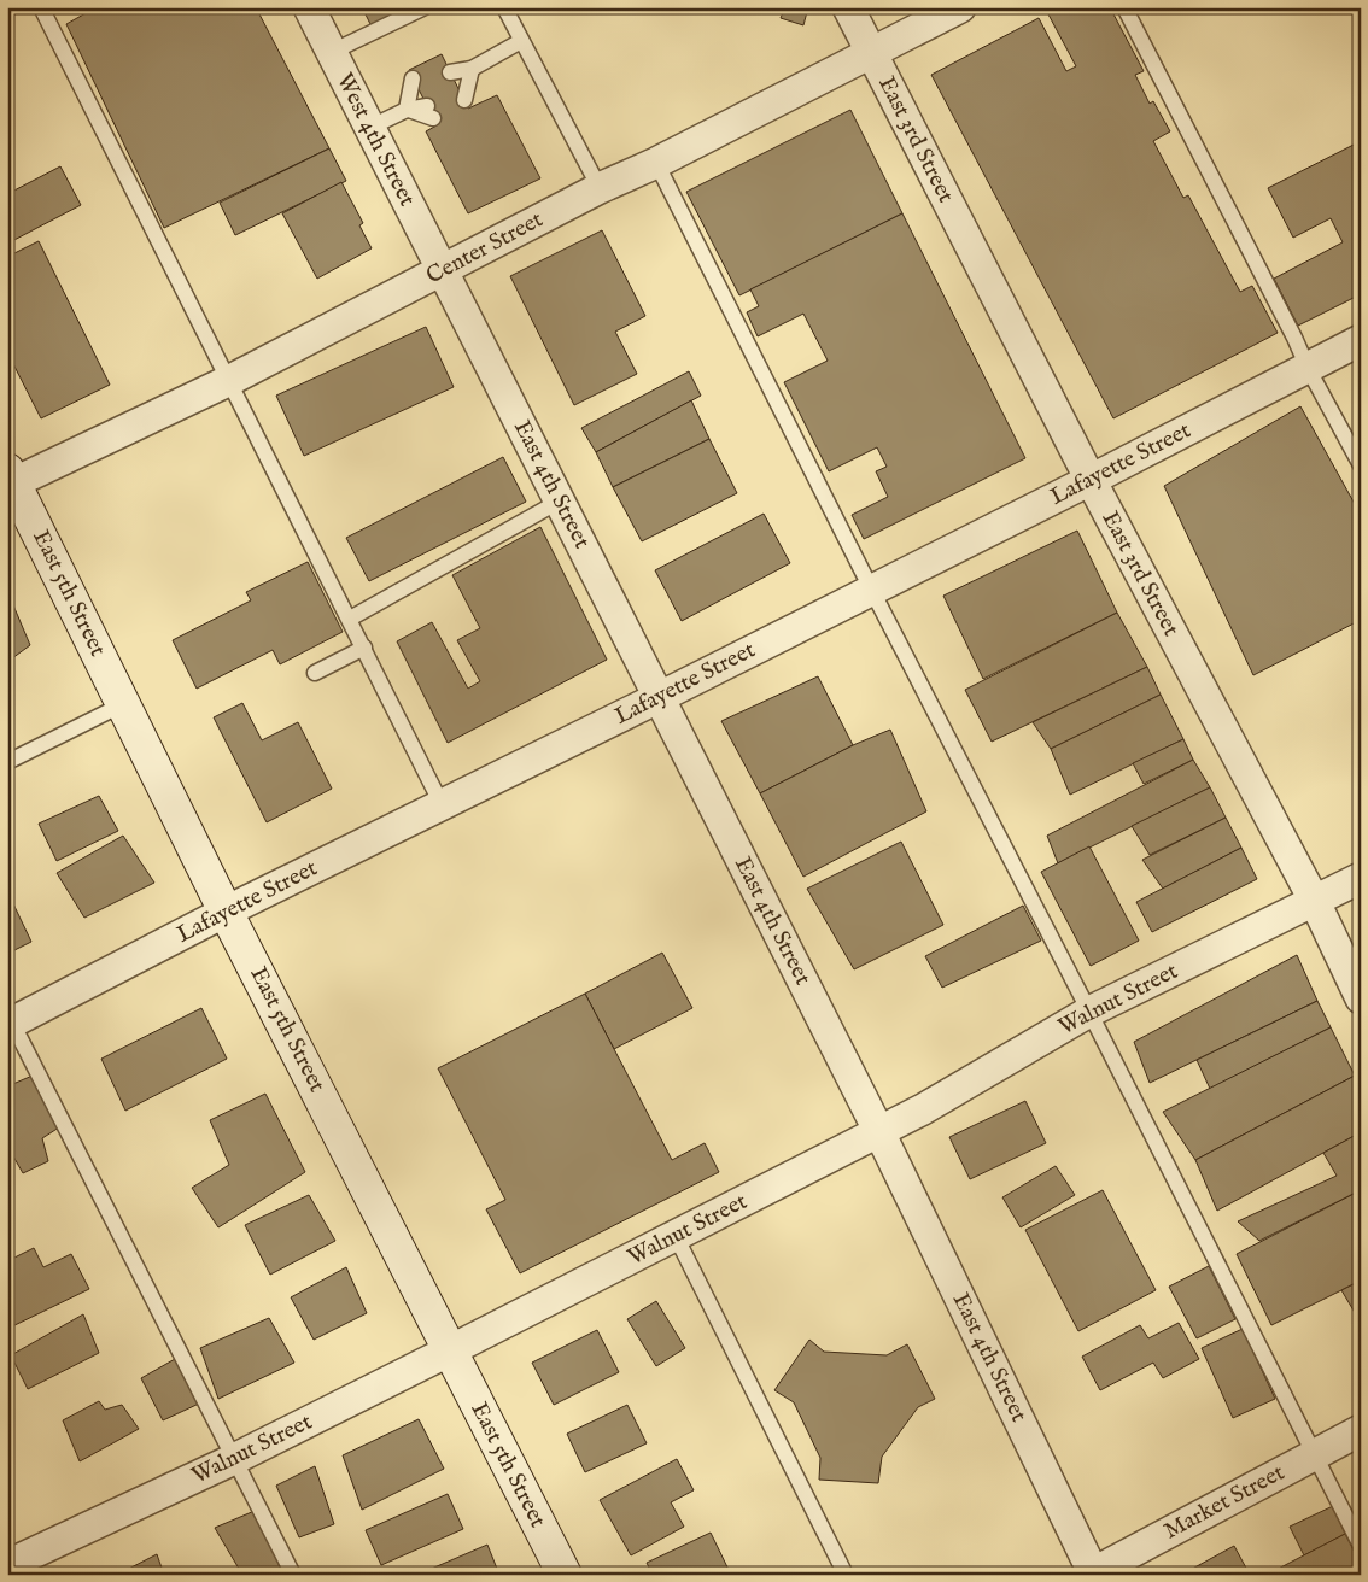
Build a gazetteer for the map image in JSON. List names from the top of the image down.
{
  "streets": {
    "street": [
      "West 4th Street",
      "East 3rd Street",
      "Center Street",
      "Lafayette Street",
      "East 4th Street",
      "East 5th Street",
      "Walnut Street",
      "Market Street"
    ]
  },
  "crossings": [
    ["West 4th Street", "Center Street"],
    ["West 4th Street", "East 4th Street"],
    ["East 3rd Street", "Center Street"],
    ["East 3rd Street", "Lafayette Street"],
    ["East 3rd Street", "Walnut Street"],
    ["Center Street", "East 4th Street"],
    ["Center Street", "East 5th Street"],
    ["Lafayette Street", "East 4th Street"],
    ["Lafayette Street", "East 5th Street"],
    ["East 4th Street", "Walnut Street"],
    ["East 4th Street", "Market Street"],
    ["East 5th Street", "Walnut Street"]
  ]
}
